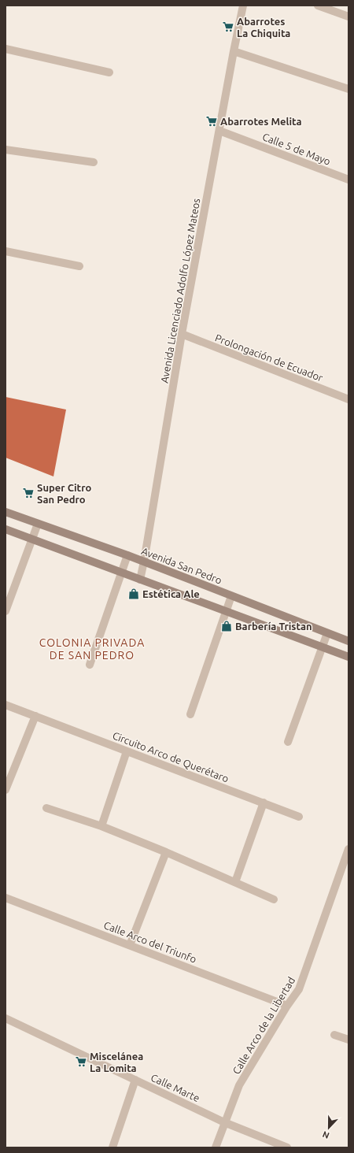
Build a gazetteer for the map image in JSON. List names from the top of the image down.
{
  "streets": {
    "main road": ["Avenida San Pedro"],
    "street": [
      "Calle 5 de Mayo",
      "Avenida Licenciado Adolfo López Mateos",
      "Prolongación de Ecuador",
      "Circuito Arco de Querétaro",
      "Calle Arco del Triunfo",
      "Calle Arco de la Libertad",
      "Calle Marte"
    ]
  },
  "crossings": [
    ["Calle 5 de Mayo", "Avenida Licenciado Adolfo López Mateos"],
    ["Avenida Licenciado Adolfo López Mateos", "Prolongación de Ecuador"],
    ["Avenida Licenciado Adolfo López Mateos", "Avenida San Pedro"],
    ["Calle Arco del Triunfo", "Calle Arco de la Libertad"],
    ["Calle Arco de la Libertad", "Calle Marte"]
  ],
  "districts": ["COLONIA PRIVADA DE SAN PEDRO"],
  "places": {
    "supermarket": [
      "Abarrotes La Chiquita",
      "Abarrotes Melita",
      "Super Citro San Pedro",
      "Miscelánea La Lomita"
    ],
    "shop": ["Estética Ale", "Barbería Tristan"]
  },
  "north": "bottom"
}
